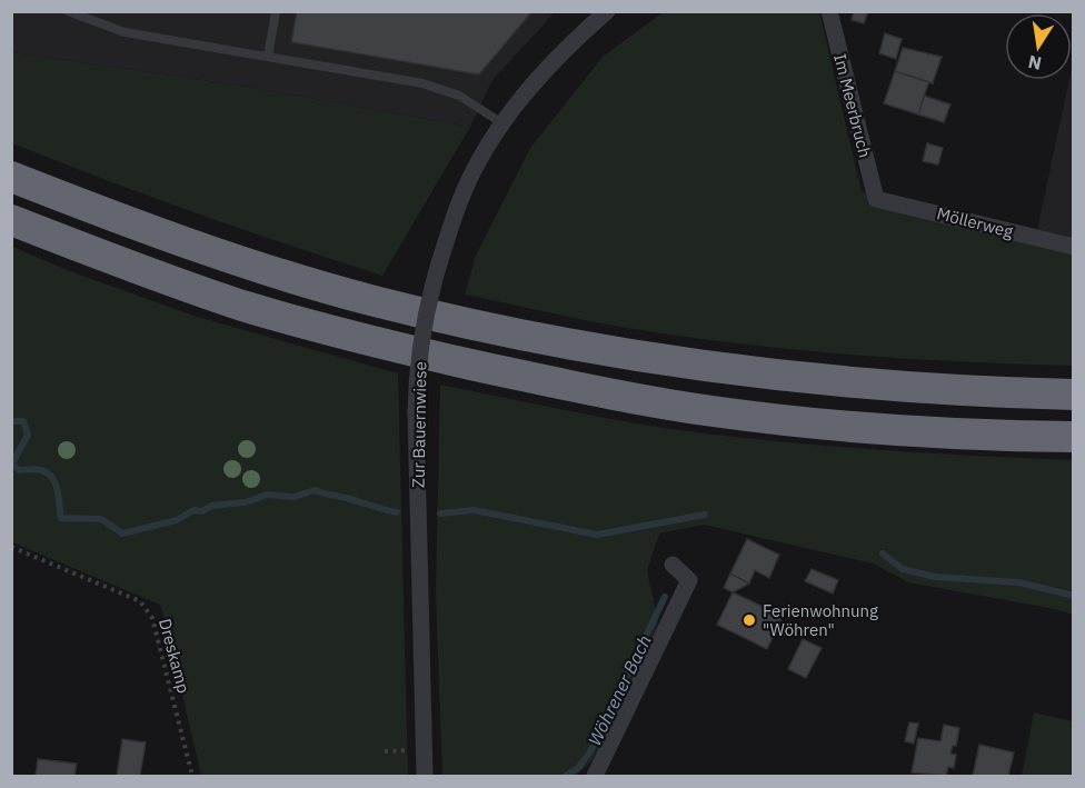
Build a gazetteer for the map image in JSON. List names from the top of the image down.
{
  "streets": {
    "street": ["Im Meerbruch", "Möllerweg", "Zur Bauernwiese"],
    "path": ["Dreskamp"]
  },
  "crossings": [
    ["Im Meerbruch", "Möllerweg"]
  ],
  "water": ["Wöhrener Bach"],
  "places": ["Ferienwohnung \"Wöhren\""],
  "north": "bottom"
}
